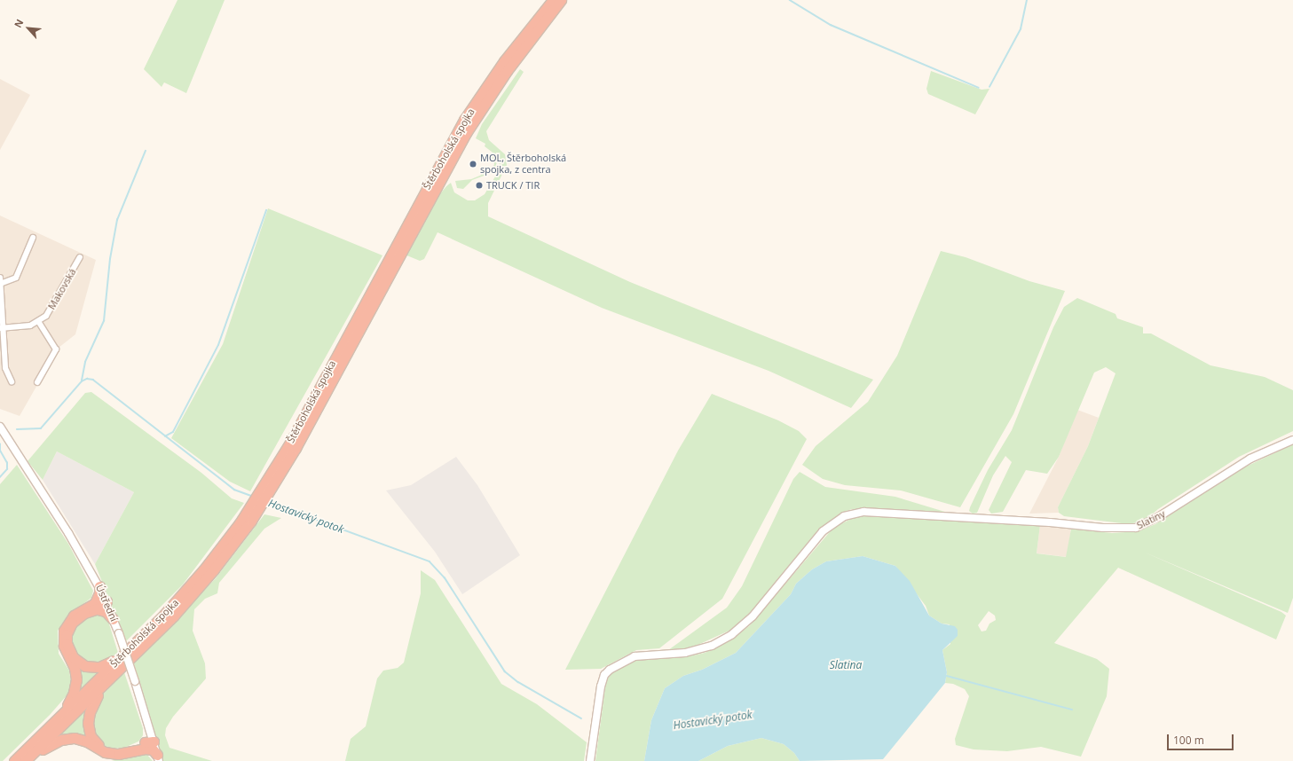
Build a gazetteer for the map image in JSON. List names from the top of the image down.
{
  "streets": {
    "highway": ["Štěrboholská spojka"],
    "street": ["Makovská", "Slatiny", "Ústřední"]
  },
  "water": ["Hostavický potok", "Slatina"],
  "places": ["MOL, Štěrboholská spojka, z centra", "TRUCK / TIR"],
  "scale_bar": "100 m",
  "north": "top left"
}
